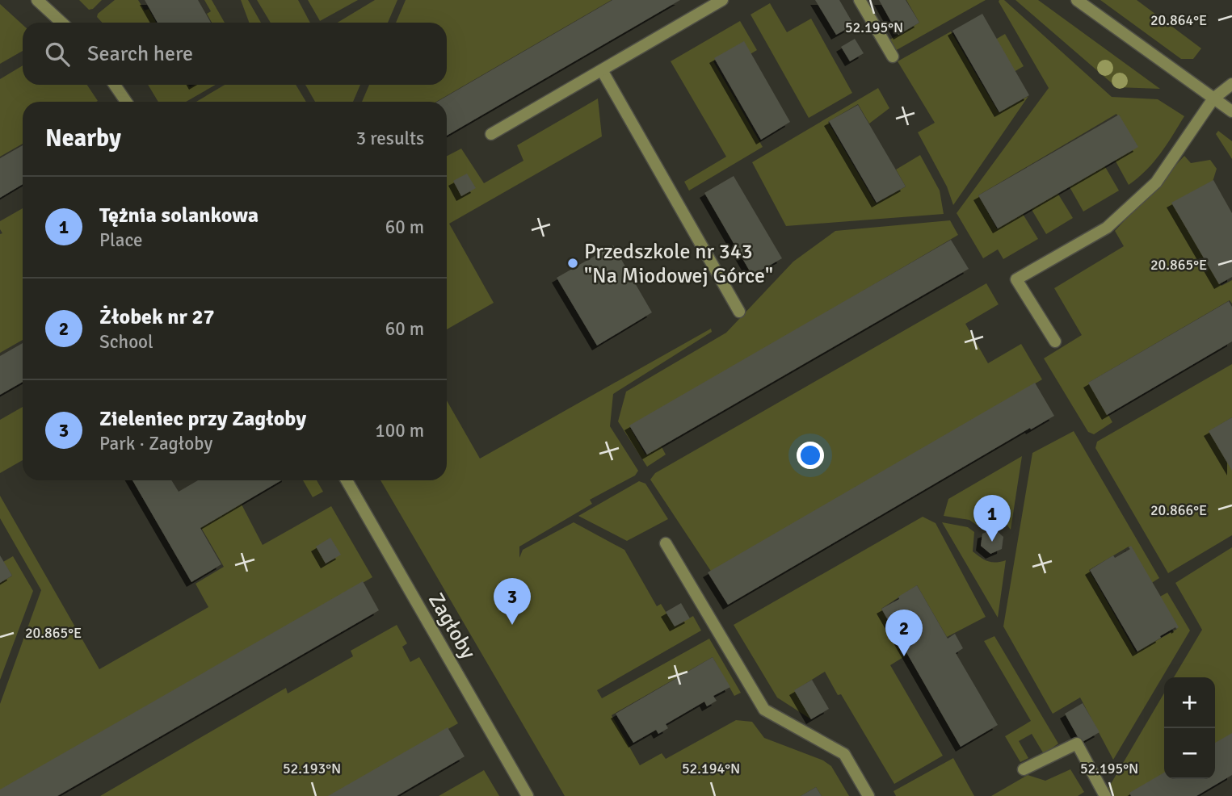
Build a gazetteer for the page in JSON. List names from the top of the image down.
{
  "streets": {
    "street": ["Zagłoby"]
  },
  "places": ["Przedszkole nr 343 \"Na Miodowej Górce\""],
  "page": {
    "search": "Search here",
    "heading": ["Nearby", "3 results"],
    "list": [
      {
        "mark": "1",
        "name": "Tężnia solankowa",
        "note": "Place",
        "value": "60 m"
      },
      {
        "mark": "2",
        "name": "Żłobek nr 27",
        "note": "School",
        "value": "60 m"
      },
      {
        "mark": "3",
        "name": "Zieleniec przy Zagłoby",
        "note": "Park · Zagłoby",
        "value": "100 m"
      }
    ],
    "pins": ["1", "3", "2"],
    "map_buttons": ["+", "−"]
  },
  "coordinates": [
    "20.864°E",
    "52.195°N",
    "20.865°E",
    "20.866°E",
    "52.193°N",
    "52.194°N"
  ]
}
